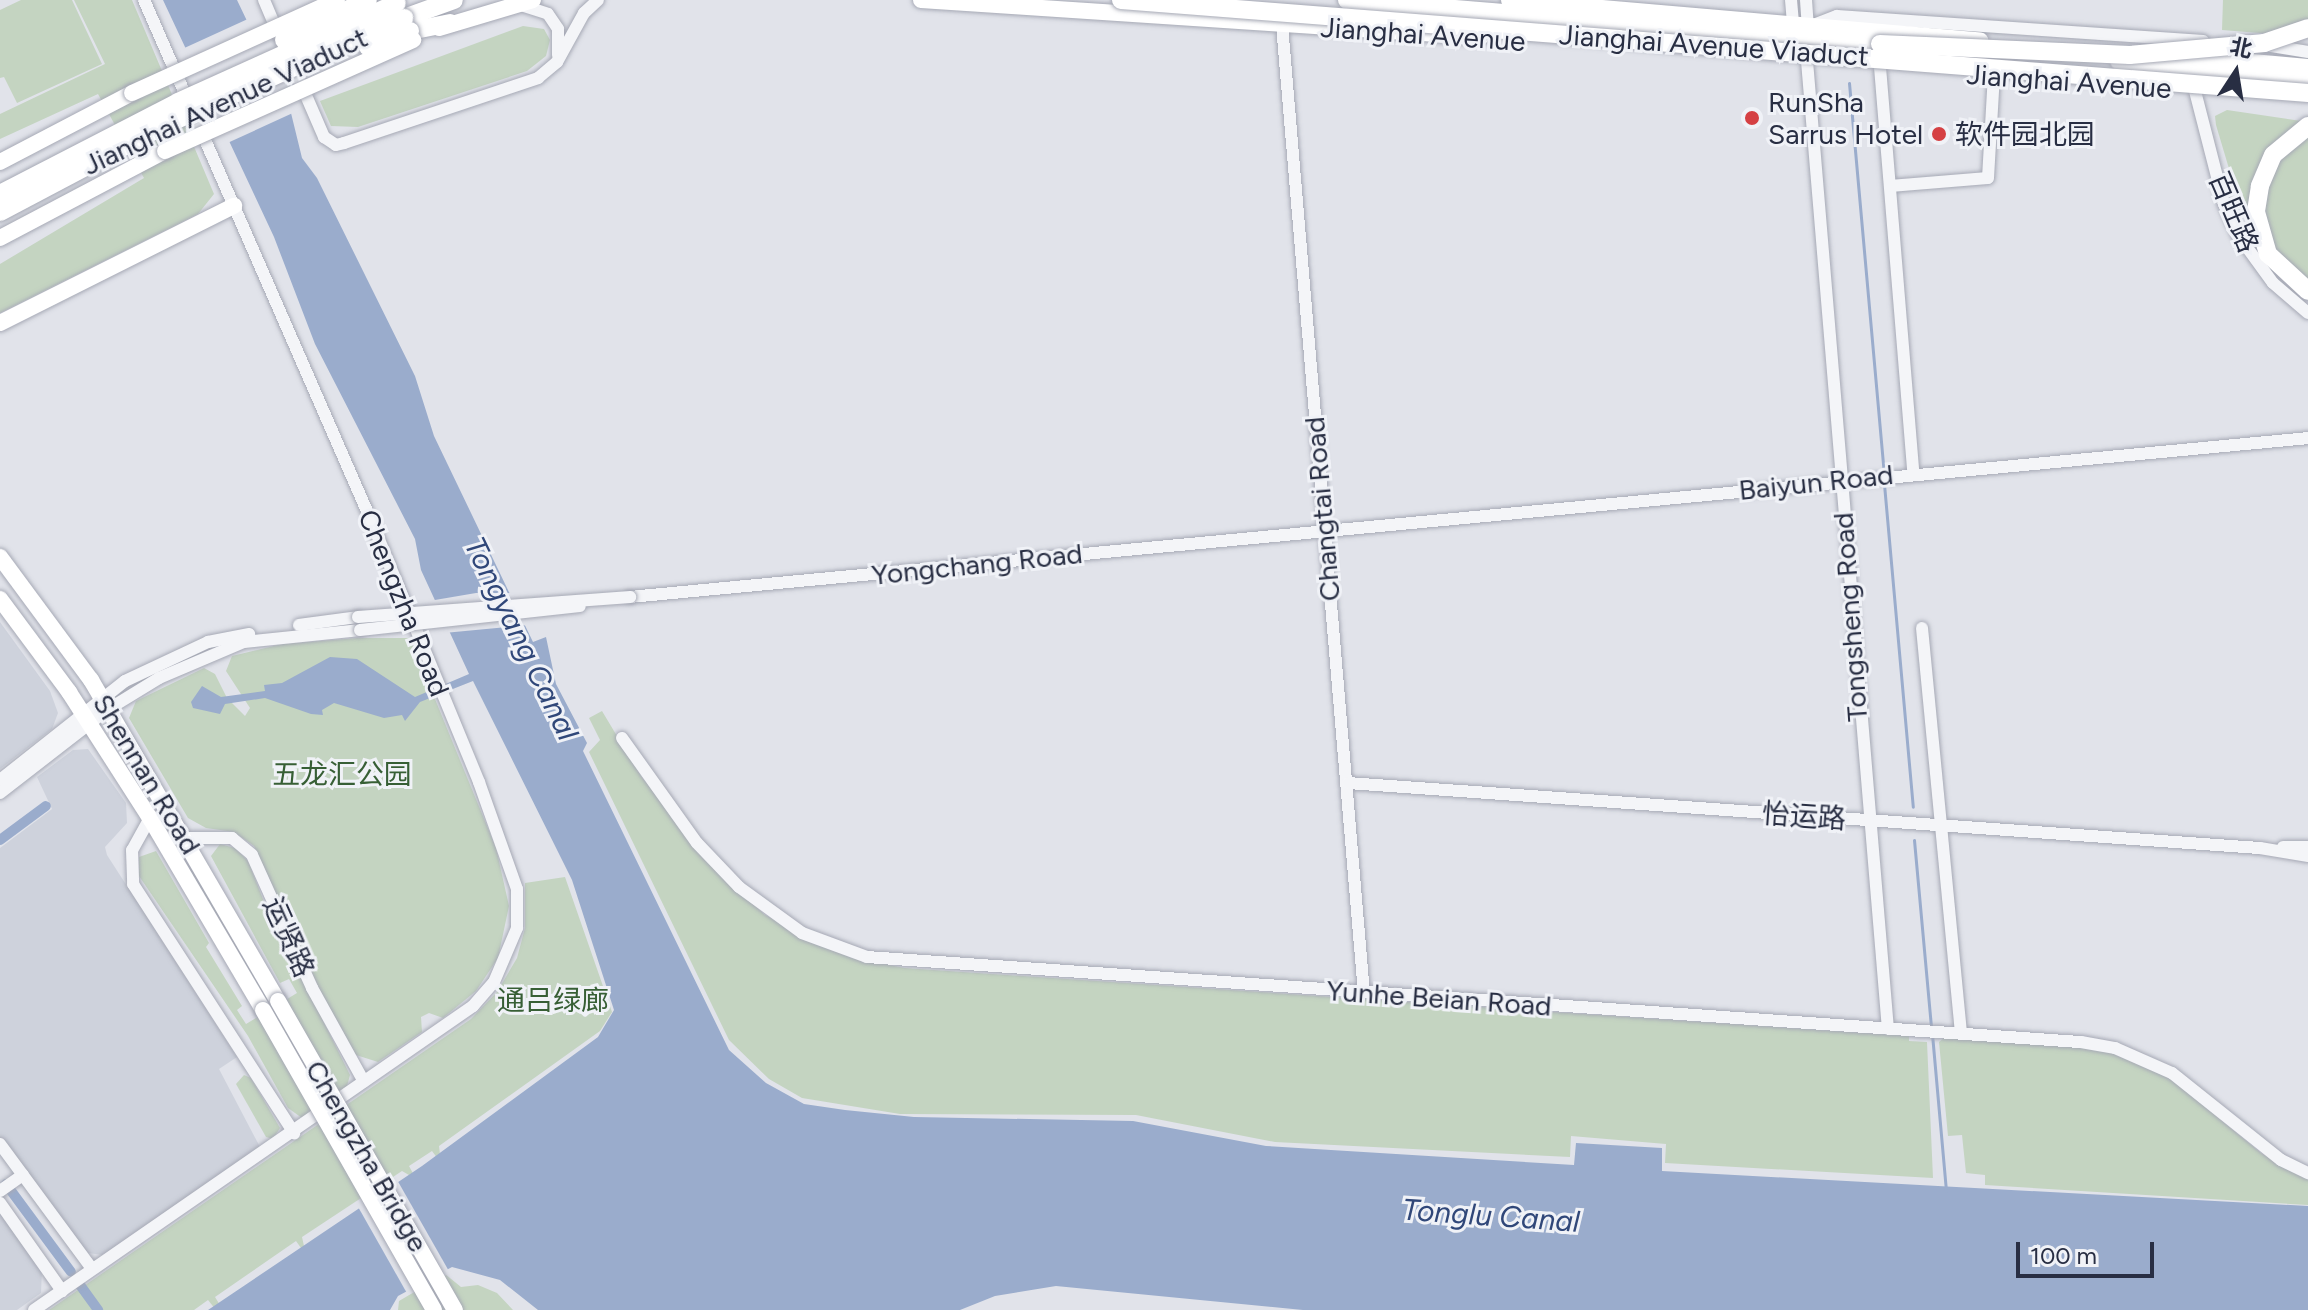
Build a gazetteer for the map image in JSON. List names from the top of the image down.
{
  "streets": {
    "highway": ["Jianghai Avenue Viaduct"],
    "main road": [
      "Jianghai Avenue",
      "Changtai Road",
      "Shennan Road",
      "Chengzha Bridge"
    ],
    "street": [
      "百旺路",
      "Baiyun Road",
      "Yongchang Road",
      "Chengzha Road",
      "Tongsheng Road",
      "怡运路",
      "运贤路",
      "Yunhe Beian Road"
    ]
  },
  "crossings": [
    ["Jianghai Avenue", "百旺路"],
    ["Jianghai Avenue", "Changtai Road"],
    ["Jianghai Avenue", "Tongsheng Road"],
    ["Baiyun Road", "Changtai Road"],
    ["Baiyun Road", "Yongchang Road"],
    ["Baiyun Road", "Tongsheng Road"],
    ["Changtai Road", "Yongchang Road"],
    ["Changtai Road", "怡运路"],
    ["Changtai Road", "Yunhe Beian Road"],
    ["Yongchang Road", "Shennan Road"],
    ["Chengzha Road", "运贤路"],
    ["Tongsheng Road", "怡运路"],
    ["Tongsheng Road", "Yunhe Beian Road"],
    ["Shennan Road", "运贤路"],
    ["Shennan Road", "Chengzha Bridge"]
  ],
  "water": ["Tongyang Canal", "Tonglu Canal"],
  "parks": ["五龙汇公园", "通吕绿廊"],
  "places": ["RunSha Sarrus Hotel", "软件园北园"],
  "scale_bar": "100 m",
  "north": "top"
}
